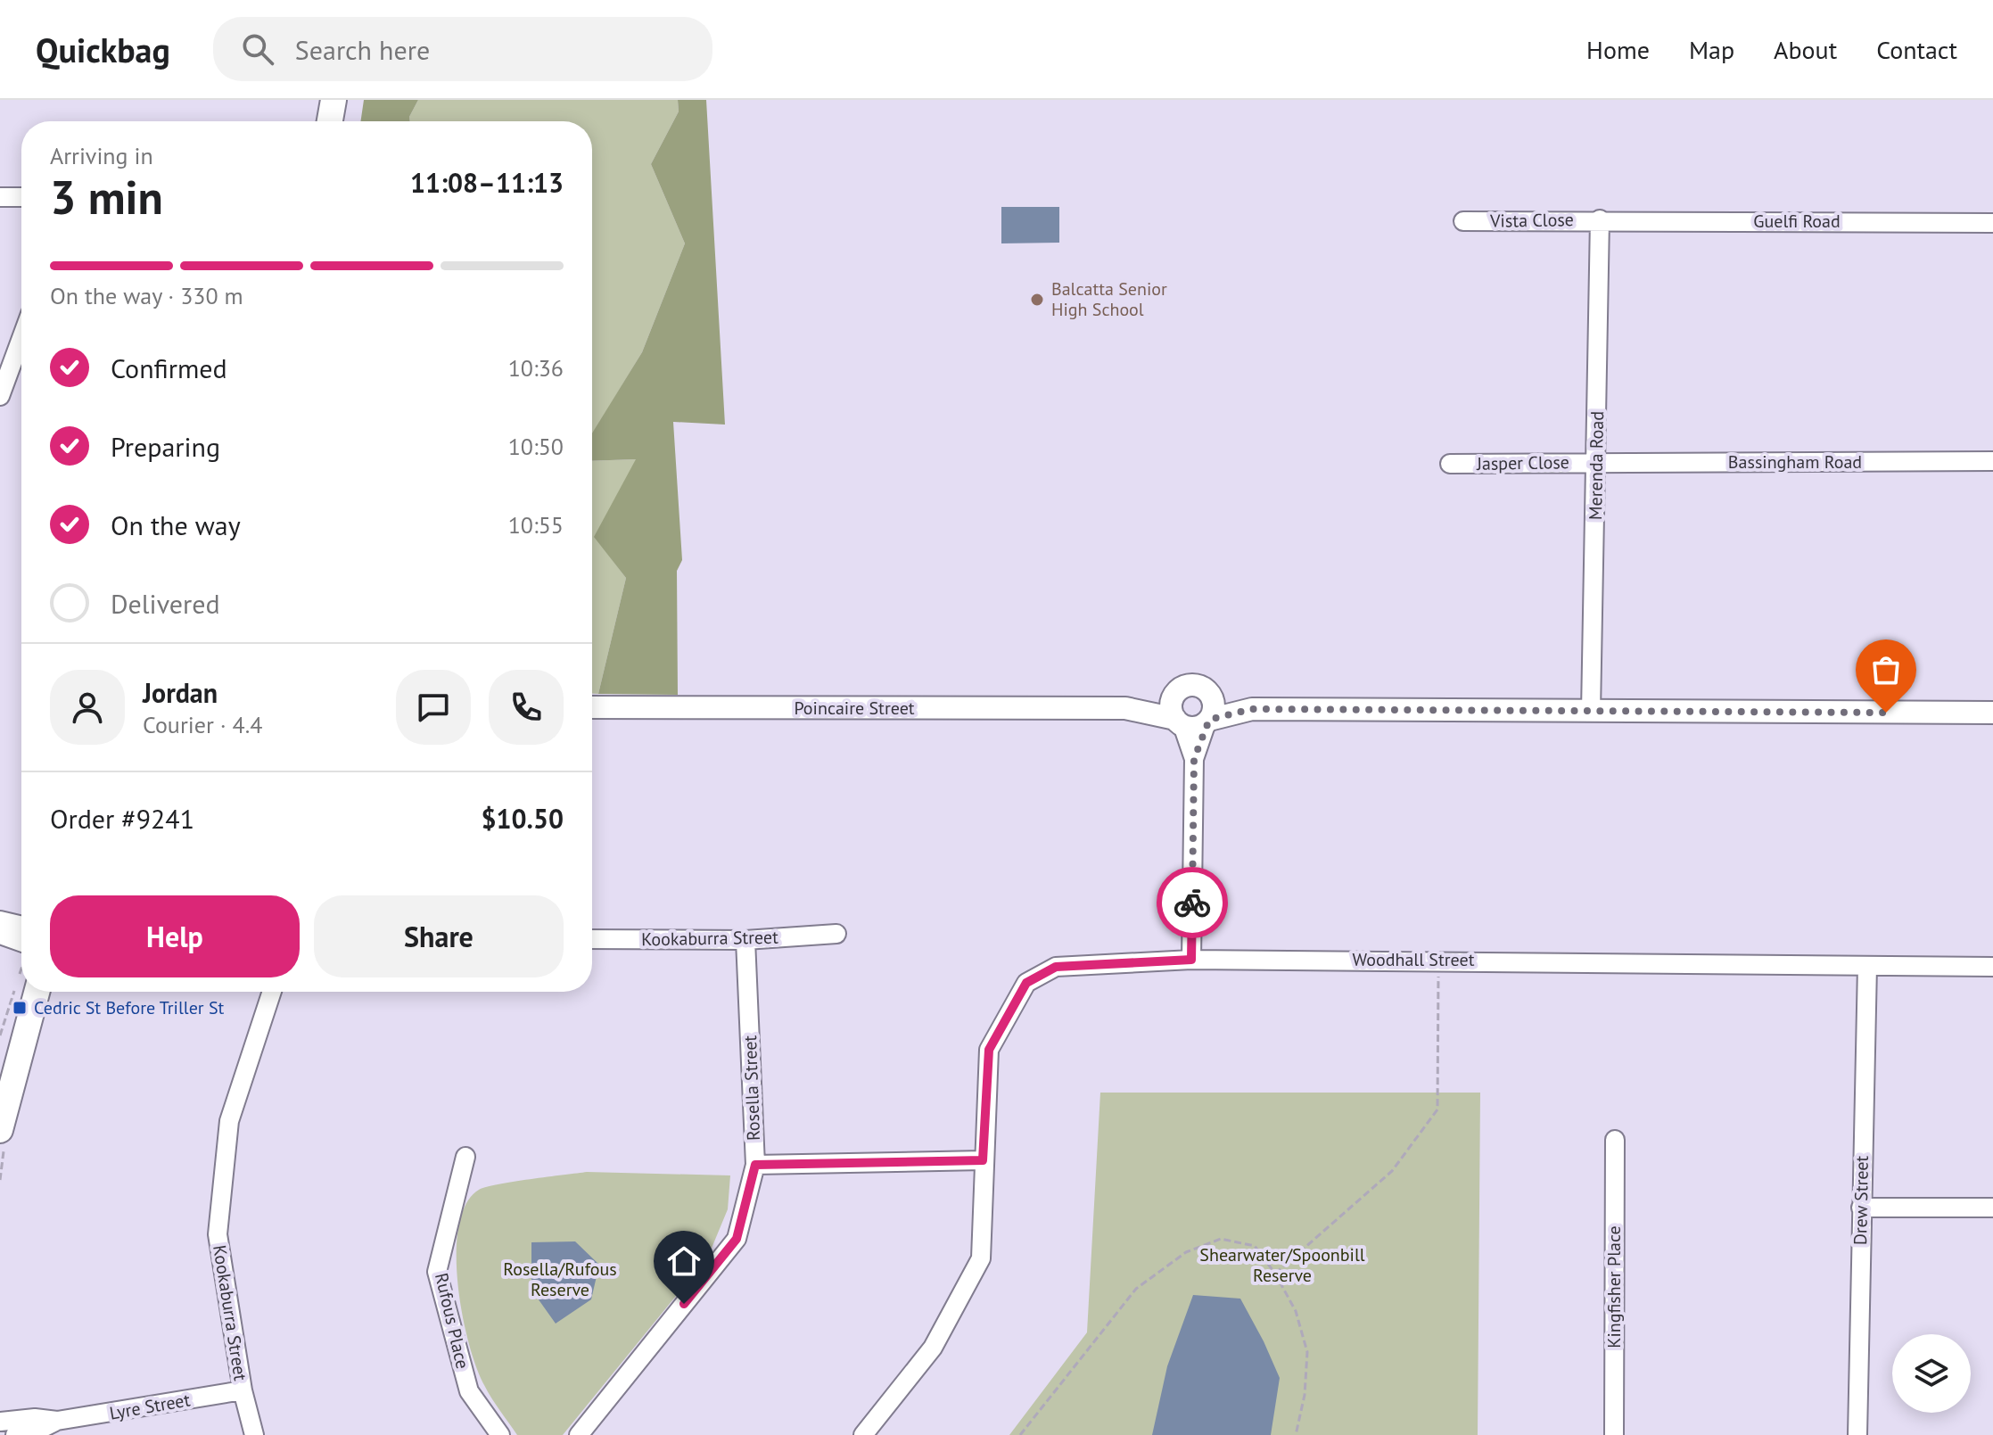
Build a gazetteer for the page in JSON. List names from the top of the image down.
{
  "streets": {
    "street": [
      "Vista Close",
      "Guelfi Road",
      "Bassingham Road",
      "Jasper Close",
      "Merenda Road",
      "Poincaire Street",
      "Kookaburra Street",
      "Woodhall Street",
      "Rosella Street",
      "Drew Street",
      "Kingfisher Place",
      "Rufous Place",
      "Lyre Street"
    ]
  },
  "crossings": [
    ["Vista Close", "Guelfi Road"],
    ["Vista Close", "Merenda Road"],
    ["Guelfi Road", "Merenda Road"],
    ["Bassingham Road", "Jasper Close"],
    ["Bassingham Road", "Merenda Road"],
    ["Jasper Close", "Merenda Road"],
    ["Kookaburra Street", "Rosella Street"],
    ["Kookaburra Street", "Lyre Street"],
    ["Woodhall Street", "Drew Street"]
  ],
  "parks": ["Shearwater/Spoonbill Reserve", "Rosella/Rufous Reserve"],
  "places": {
    "other": ["Balcatta Senior High School"],
    "transit": ["Cedric St Before Triller St"]
  },
  "page": {
    "header": "Quickbag",
    "search": "Search here",
    "nav": [
      "Home",
      "Map",
      "About",
      "Contact"
    ],
    "heading": ["3 min", "Arriving in", "11:08–11:13"],
    "panel": [
      "Jordan",
      "Courier · 4.4",
      "Order #9241",
      "$10.50"
    ],
    "bar": "On the way · 330 m",
    "list": [
      ["Confirmed", "10:36"],
      ["Preparing", "10:50"],
      ["On the way", "10:55"],
      "Delivered"
    ],
    "buttons": ["Help", "Share"]
  }
}
